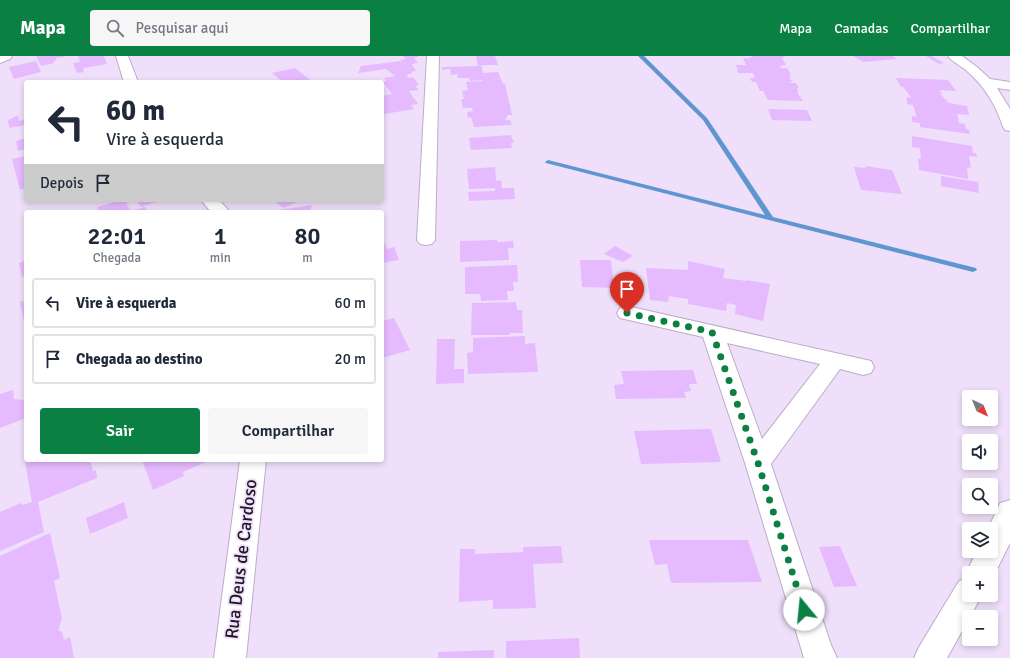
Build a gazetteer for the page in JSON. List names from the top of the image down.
{
  "streets": {
    "street": ["Rua Deus de Cardoso"]
  },
  "north": "bottom right",
  "page": {
    "header": "Mapa",
    "search": "Pesquisar aqui",
    "nav": ["Mapa", "Camadas", "Compartilhar"],
    "turn": ["60 m", "Vire à esquerda"],
    "then": "Depois",
    "eta": [
      "22:01",
      "Chegada",
      "1",
      "min",
      "80",
      "m"
    ],
    "list": [
      {
        "name": "Vire à esquerda",
        "value": "60 m"
      },
      {
        "name": "Chegada ao destino",
        "value": "20 m"
      }
    ],
    "map_buttons": ["+", "−"],
    "buttons": ["Sair", "Compartilhar"]
  }
}
